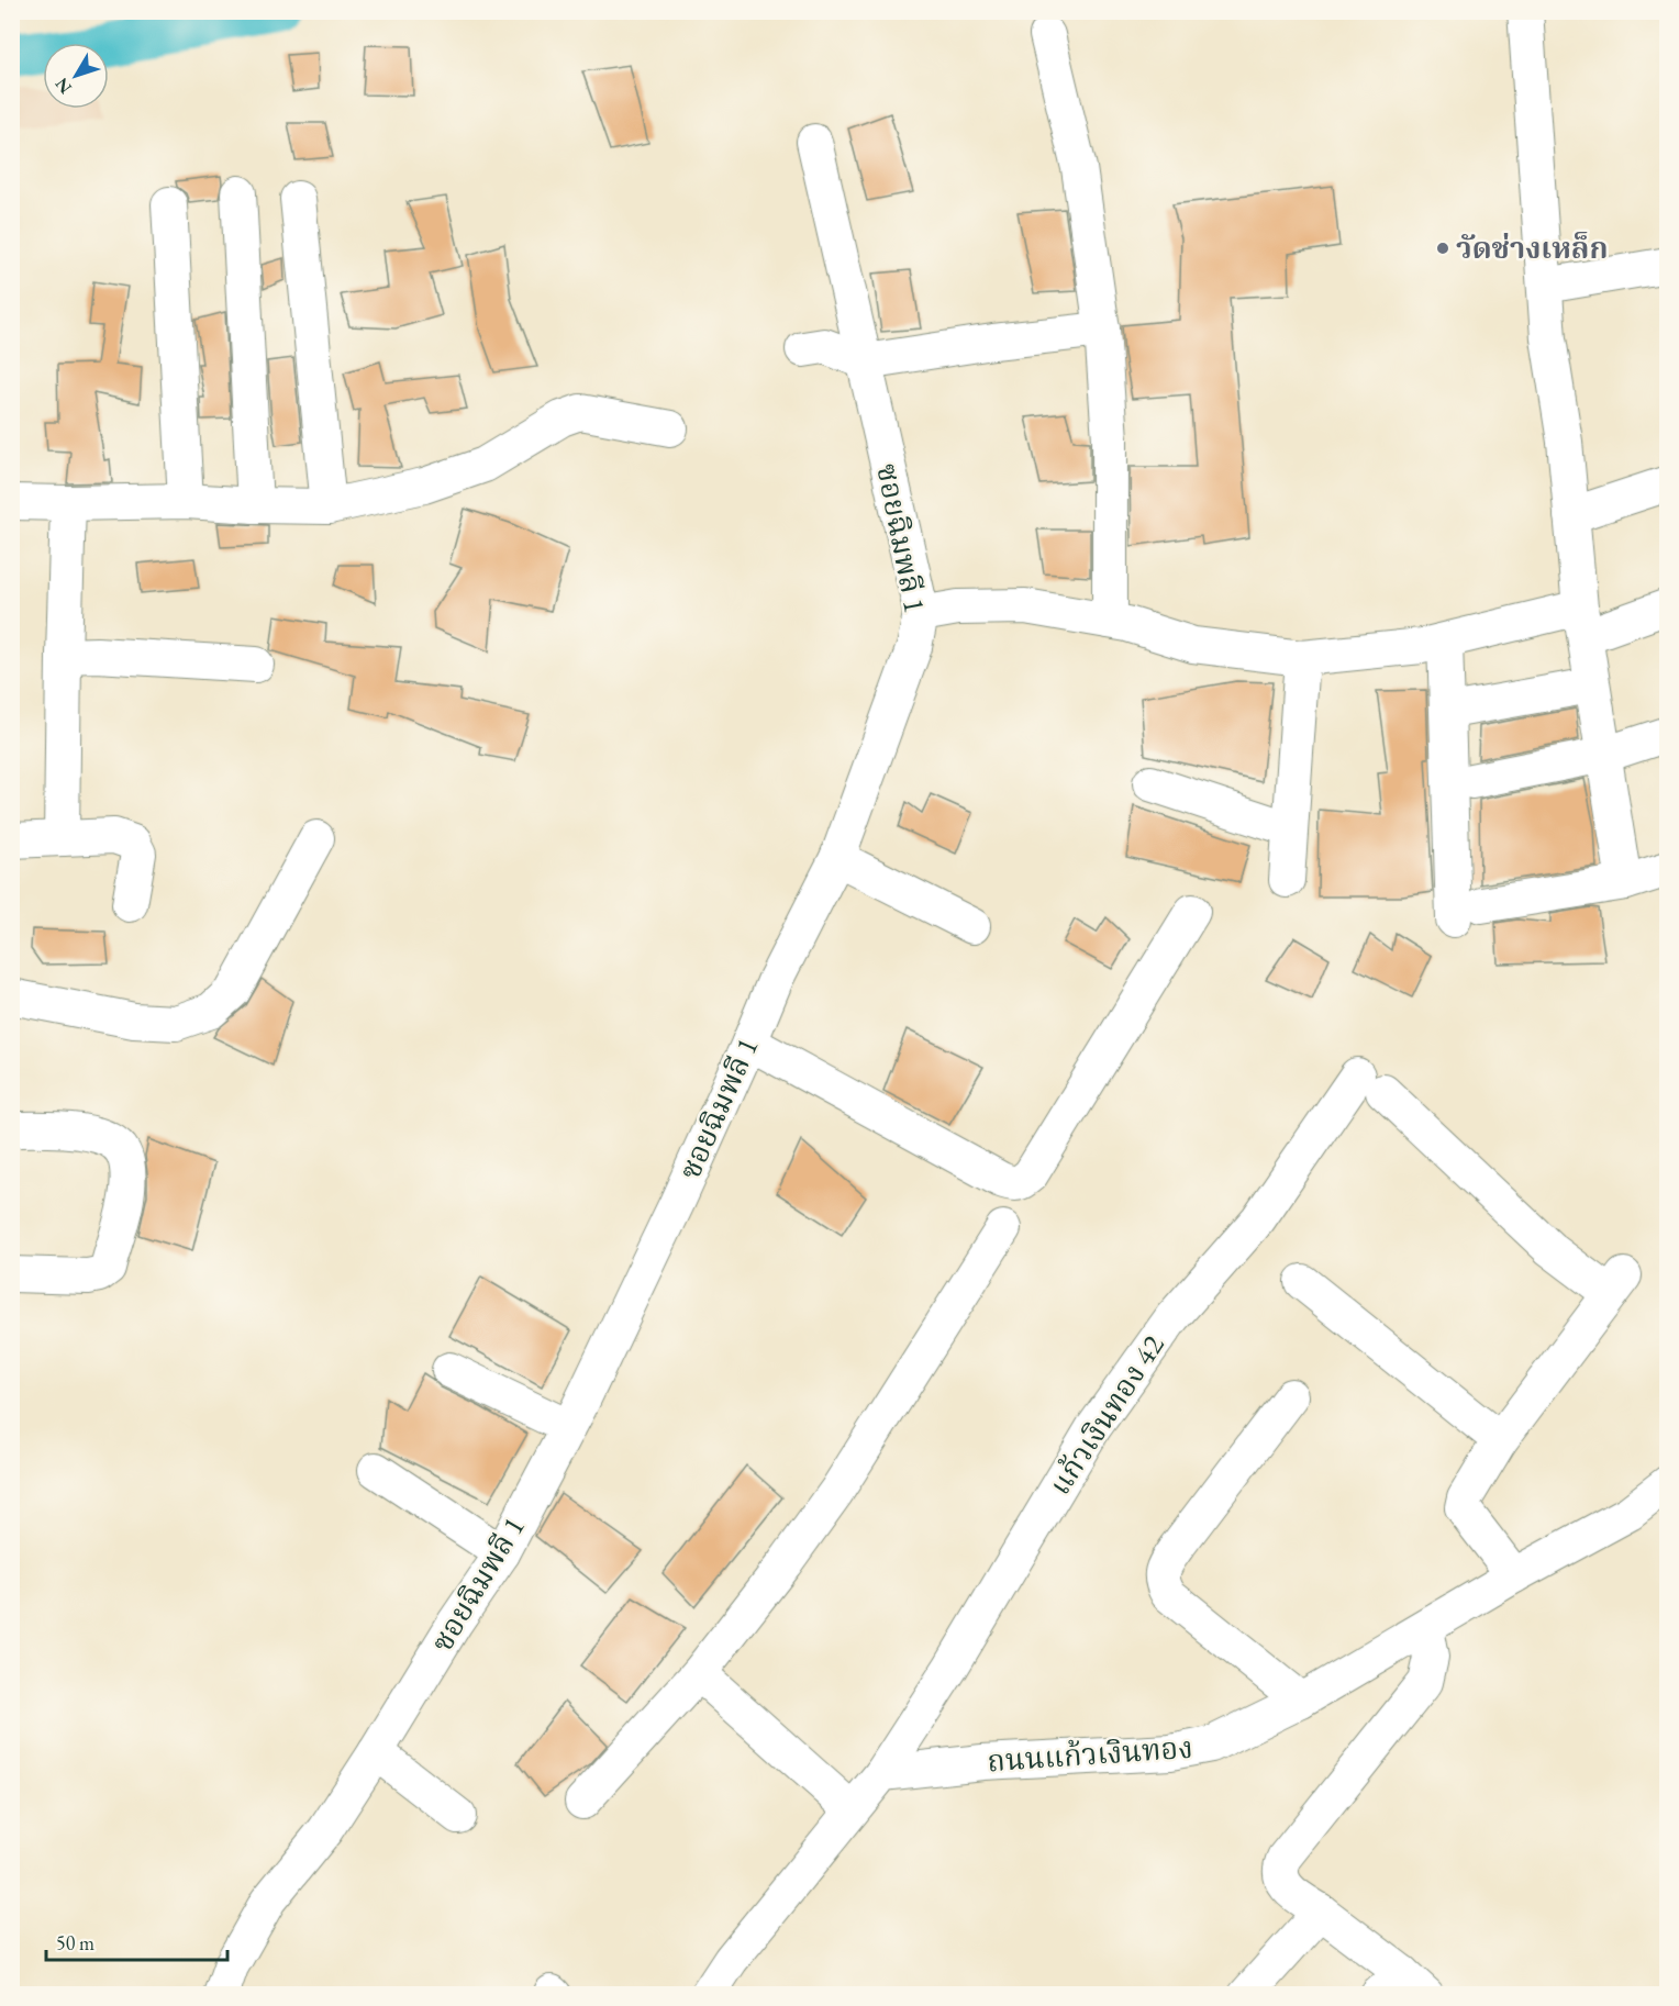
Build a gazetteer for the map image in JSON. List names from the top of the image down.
{
  "streets": {
    "street": ["ซอยฉิมพลี 1", "แก้วเงินทอง 42", "ถนนแก้วเงินทอง"]
  },
  "crossings": [
    ["แก้วเงินทอง 42", "ถนนแก้วเงินทอง"]
  ],
  "places": ["วัดช่างเหล็ก"],
  "scale_bar": "50 m",
  "north": "bottom left"
}
